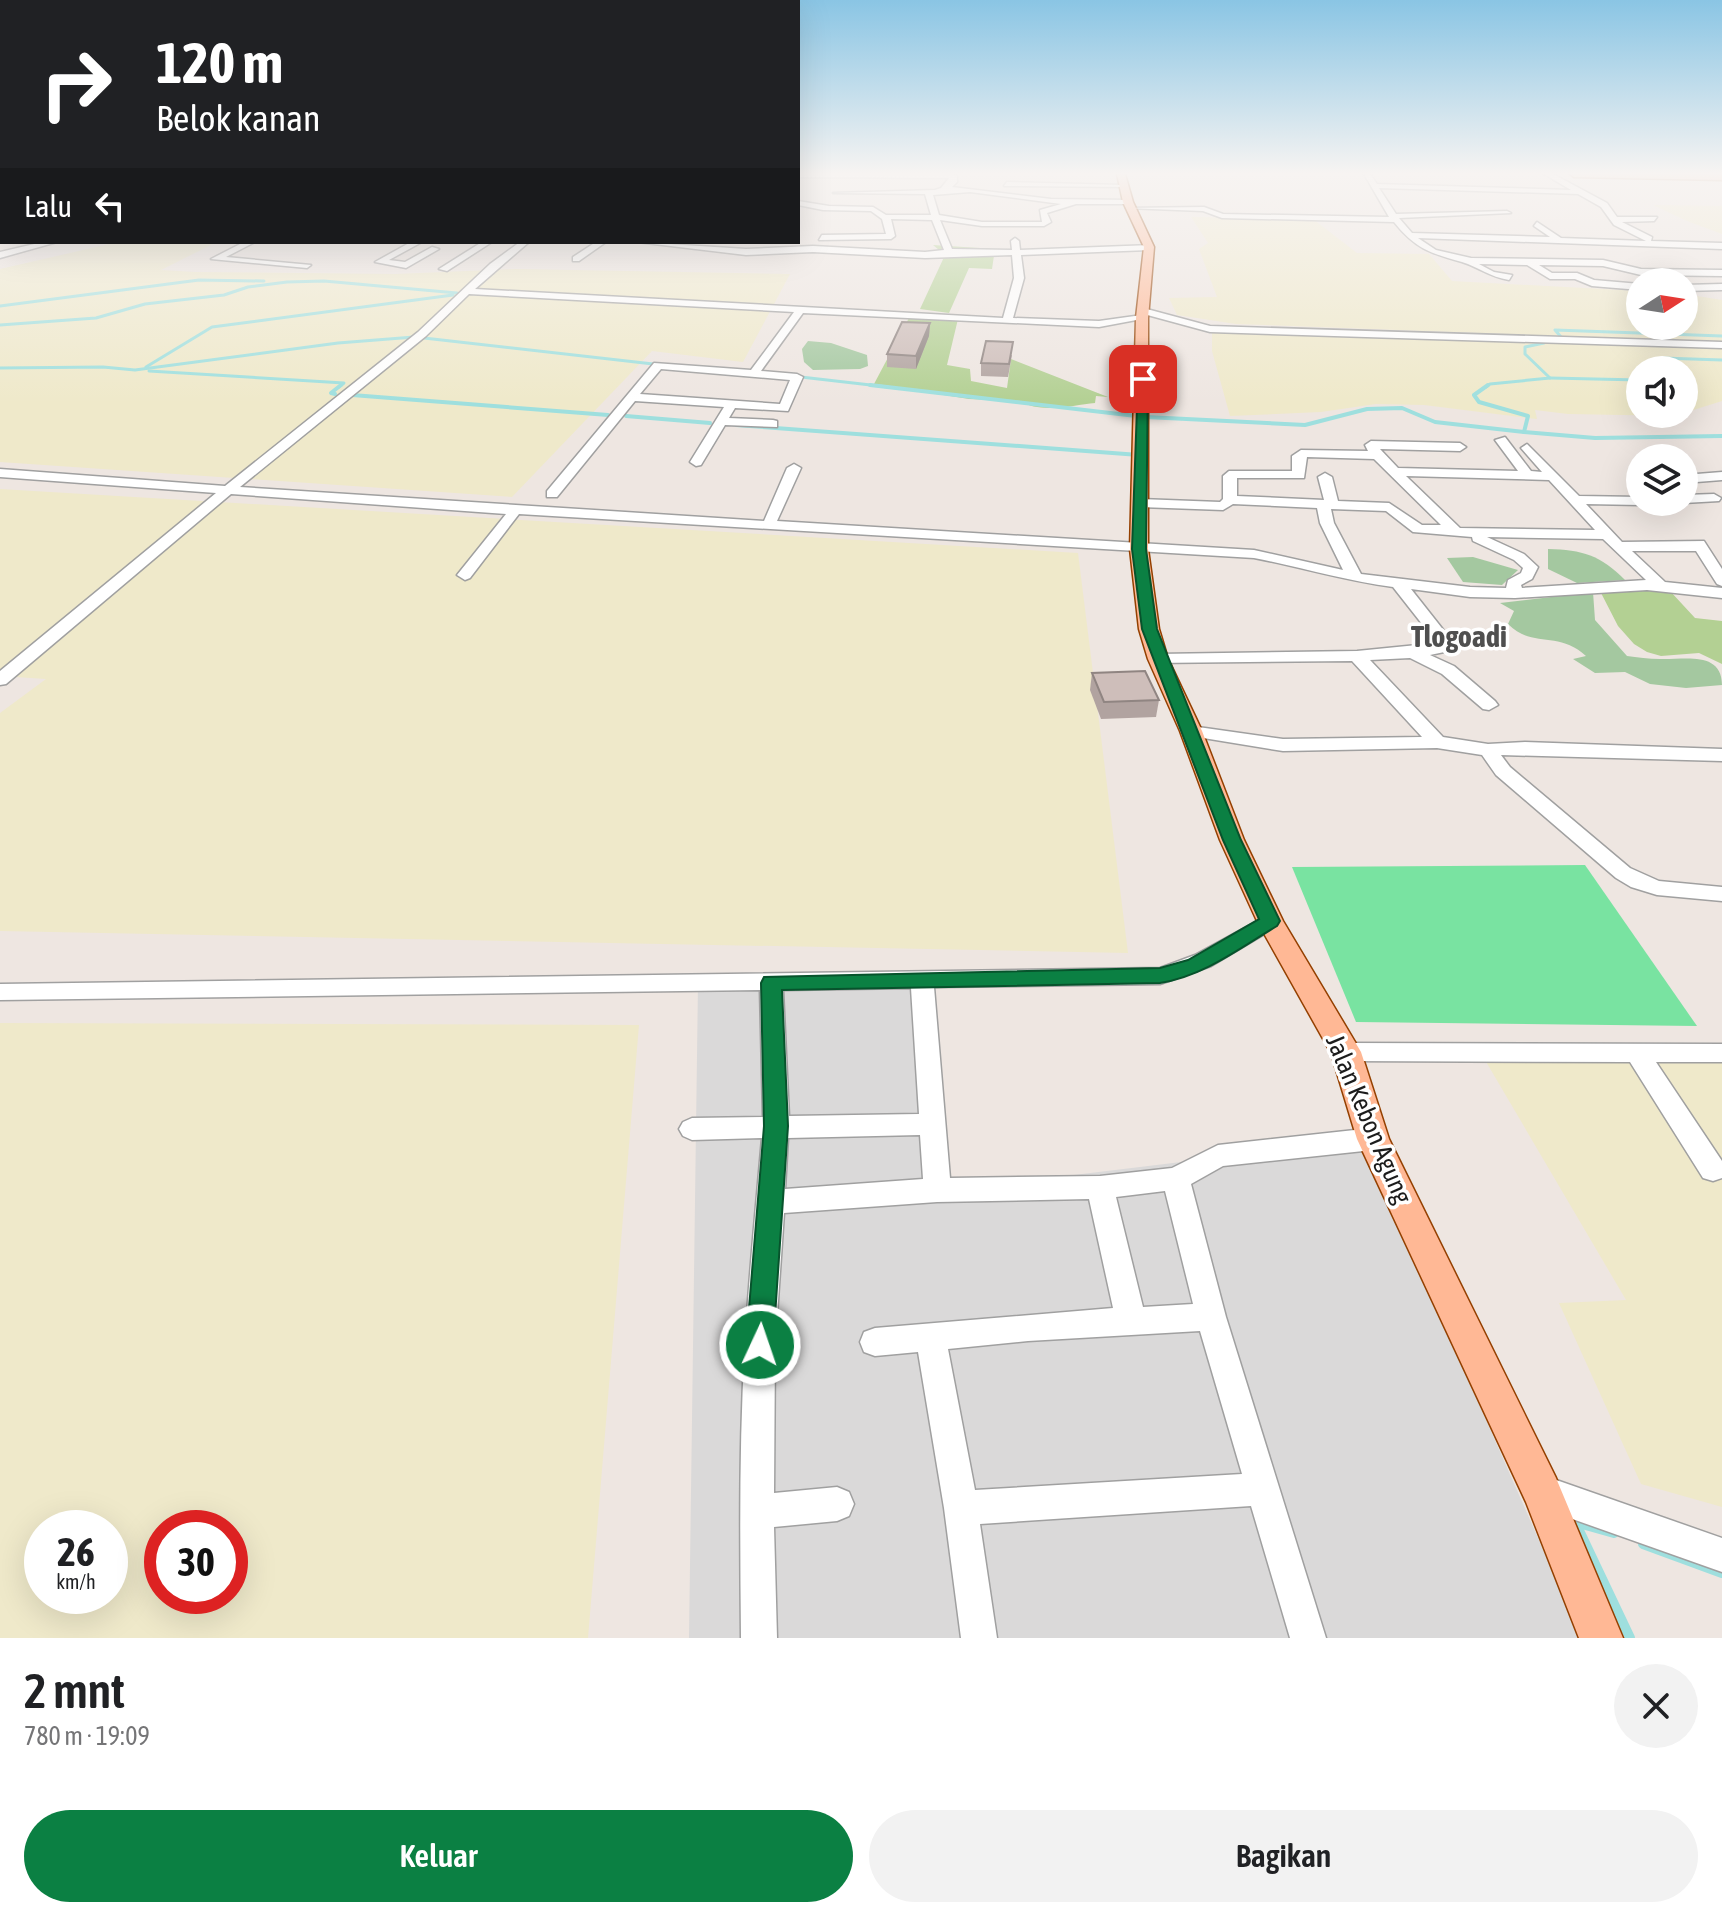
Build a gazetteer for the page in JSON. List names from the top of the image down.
{
  "streets": {
    "main road": ["Jalan Kebon Agung"]
  },
  "districts": ["Tlogoadi"],
  "north": "right",
  "page": {
    "turn": ["120 m", "Belok kanan"],
    "then": "Lalu",
    "speed": "26 km/h",
    "limit": "30",
    "heading": ["2 mnt", "780 m · 19:09"],
    "buttons": ["Keluar", "Bagikan"]
  }
}
